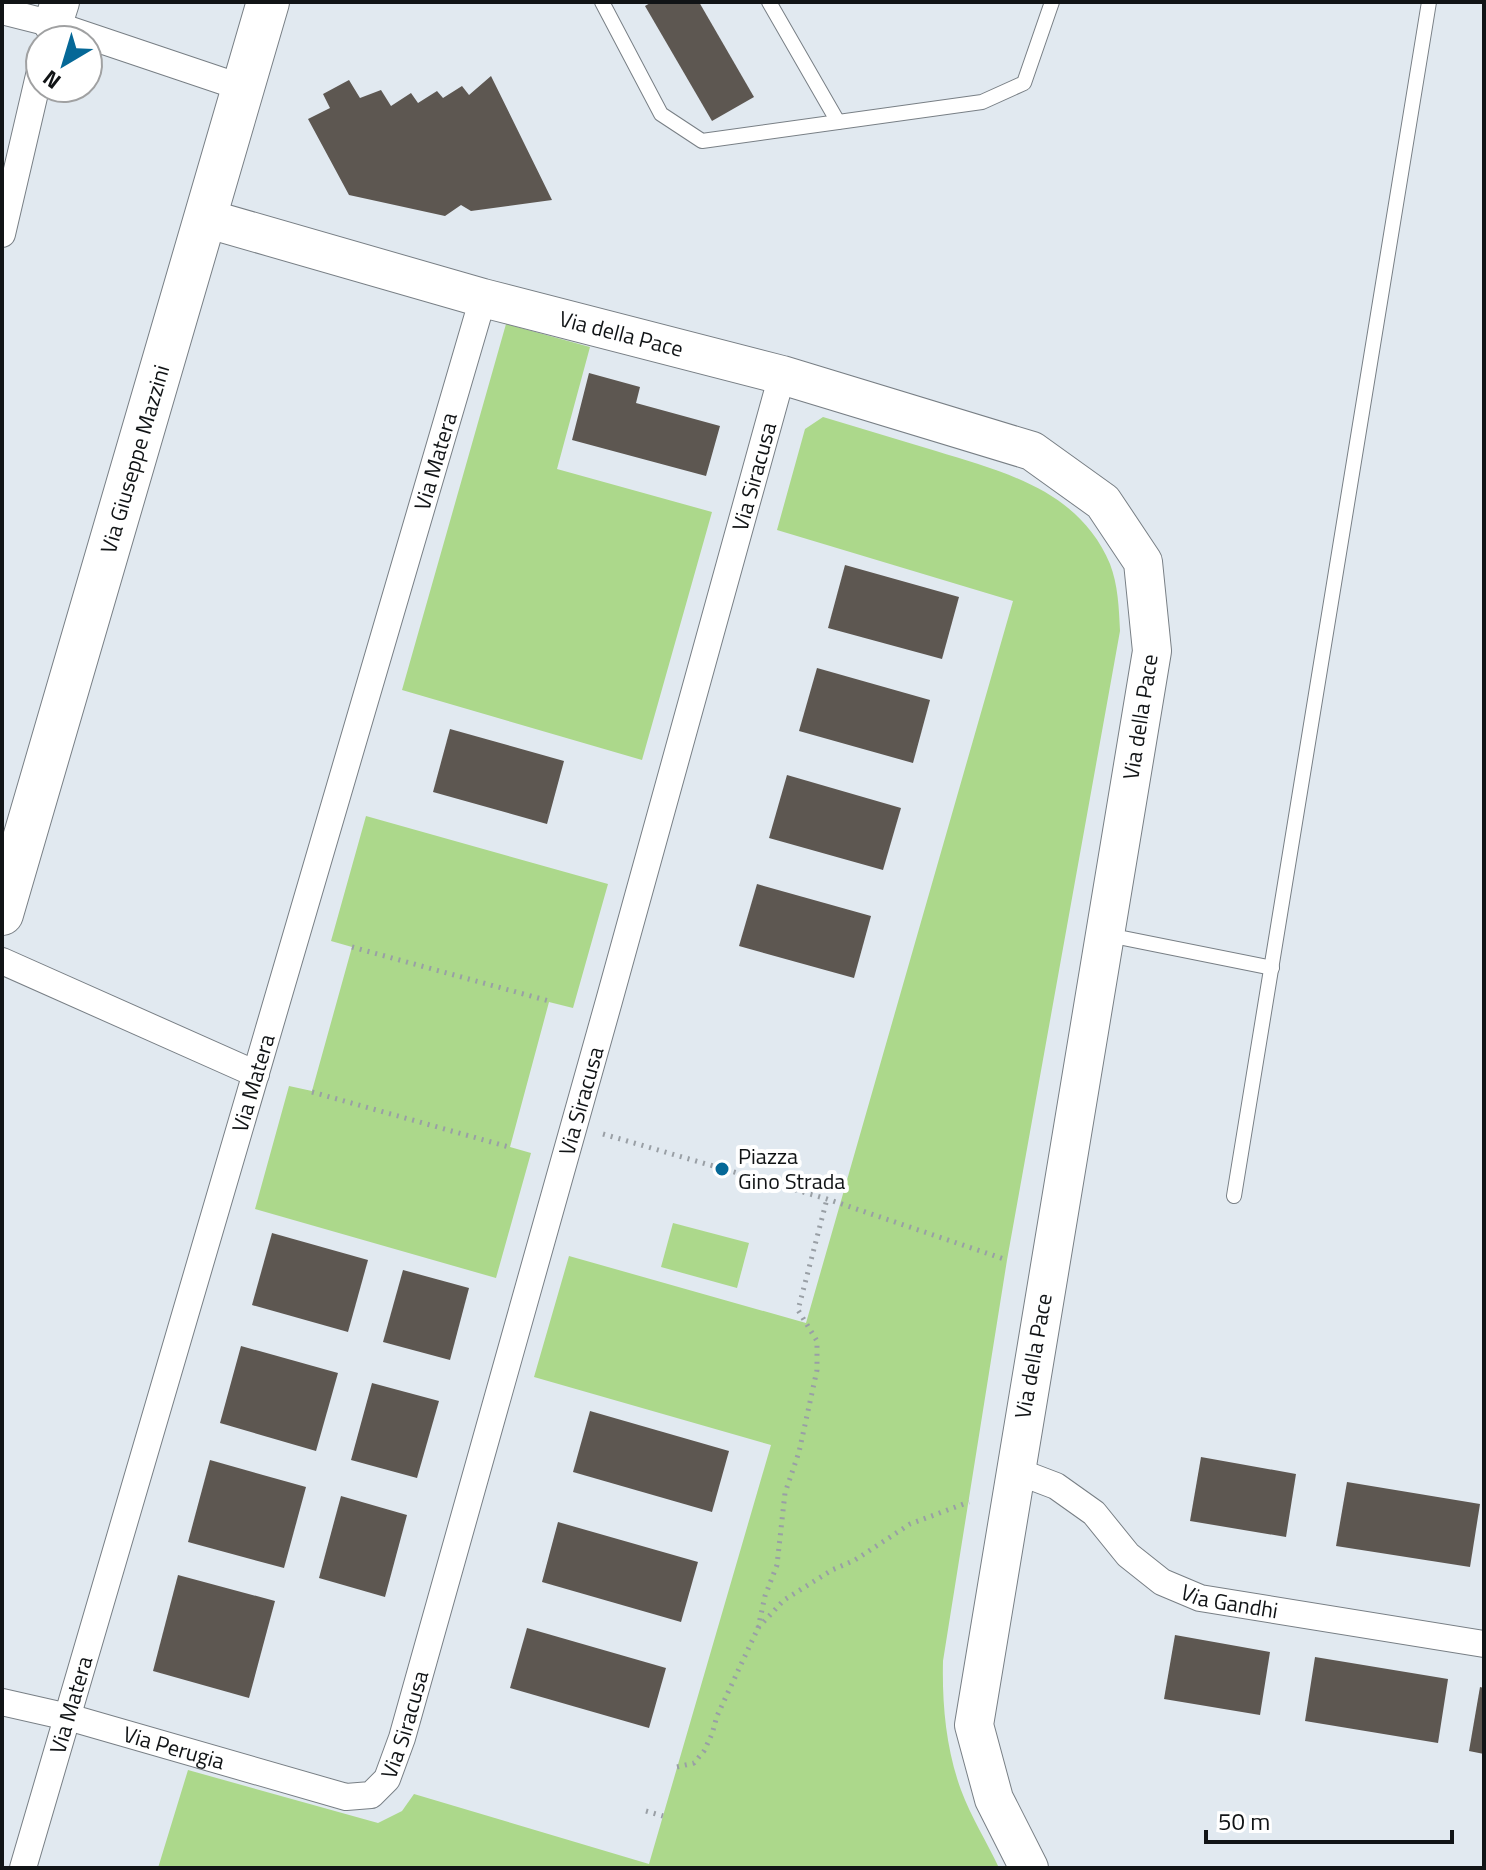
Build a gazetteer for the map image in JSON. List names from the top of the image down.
{
  "streets": {
    "main road": ["Via Giuseppe Mazzini"],
    "street": [
      "Via della Pace",
      "Via Matera",
      "Via Siracusa",
      "Via Gandhi",
      "Via Perugia"
    ]
  },
  "crossings": [
    ["Via della Pace", "Via Giuseppe Mazzini"],
    ["Via della Pace", "Via Matera"],
    ["Via della Pace", "Via Siracusa"],
    ["Via della Pace", "Via Gandhi"],
    ["Via Matera", "Via Perugia"],
    ["Via Siracusa", "Via Perugia"]
  ],
  "places": ["Piazza Gino Strada"],
  "scale_bar": "50 m",
  "north": "bottom left"
}
